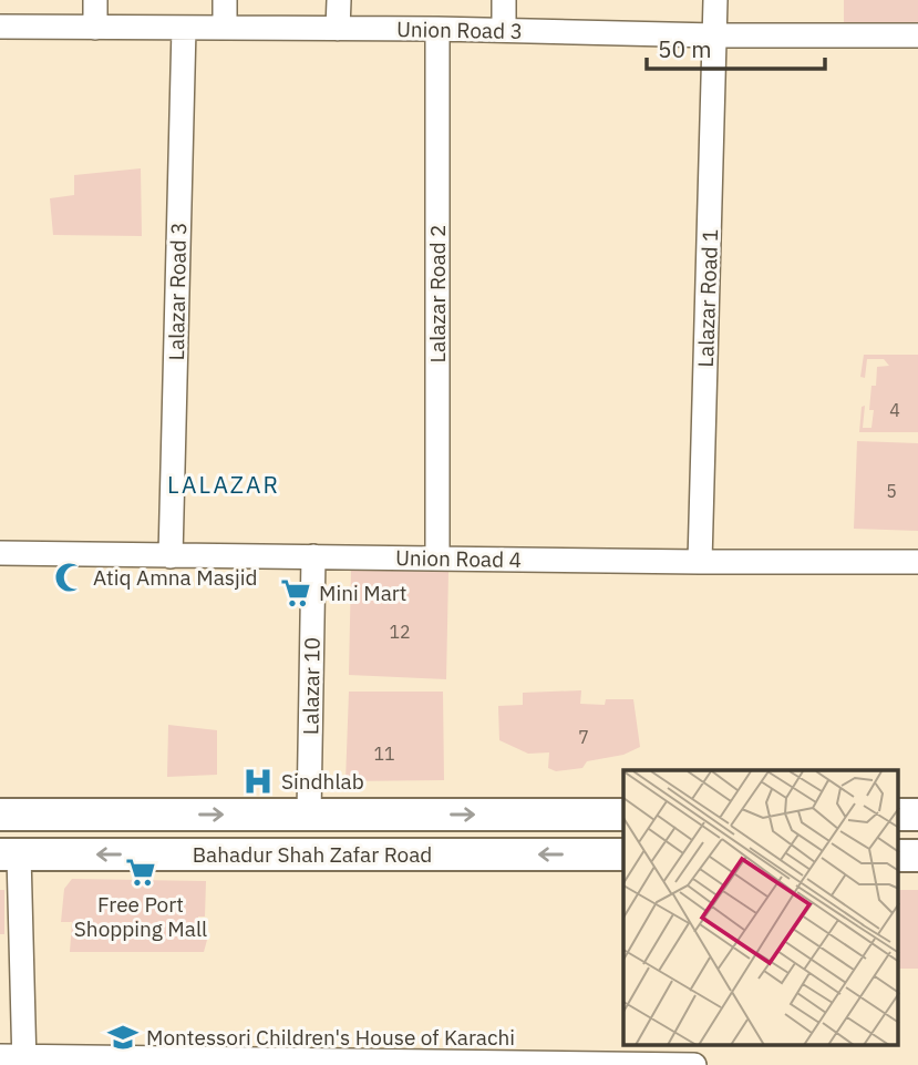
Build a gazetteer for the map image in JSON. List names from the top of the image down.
{
  "streets": {
    "main road": ["Bahadur Shah Zafar Road"],
    "street": [
      "Union Road 3",
      "Lalazar Road 3",
      "Lalazar Road 2",
      "Lalazar Road 1",
      "Union Road 4",
      "Lalazar 10"
    ]
  },
  "crossings": [
    ["Union Road 3", "Lalazar Road 3"],
    ["Union Road 3", "Lalazar Road 2"],
    ["Union Road 3", "Lalazar Road 1"],
    ["Lalazar Road 3", "Union Road 4"],
    ["Lalazar Road 2", "Union Road 4"],
    ["Lalazar Road 1", "Union Road 4"],
    ["Union Road 4", "Lalazar 10"],
    ["Lalazar 10", "Bahadur Shah Zafar Road"]
  ],
  "districts": ["LALAZAR"],
  "places": {
    "mosque": ["Atiq Amna Masjid"],
    "supermarket": ["Mini Mart", "Free Port Shopping Mall"],
    "hospital": ["Sindhlab"],
    "school or university": ["Montessori Children's House of Karachi"]
  },
  "house_numbers": [
    "4",
    "5",
    "12",
    "7",
    "11"
  ],
  "scale_bar": "50 m"
}
